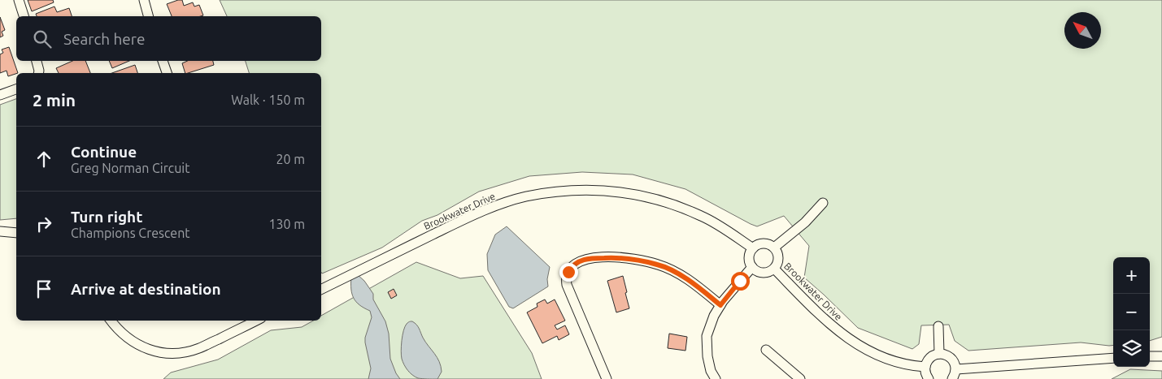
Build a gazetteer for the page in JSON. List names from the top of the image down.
{
  "streets": {
    "street": ["Brookwater Drive"]
  },
  "north": "top left",
  "page": {
    "search": "Search here",
    "heading": ["2 min", "Walk · 150 m"],
    "list": [
      ["Continue", "Greg Norman Circuit", "20 m"],
      ["Turn right", "Champions Crescent", "130 m"],
      "Arrive at destination"
    ],
    "map_buttons": ["+", "−"]
  }
}
